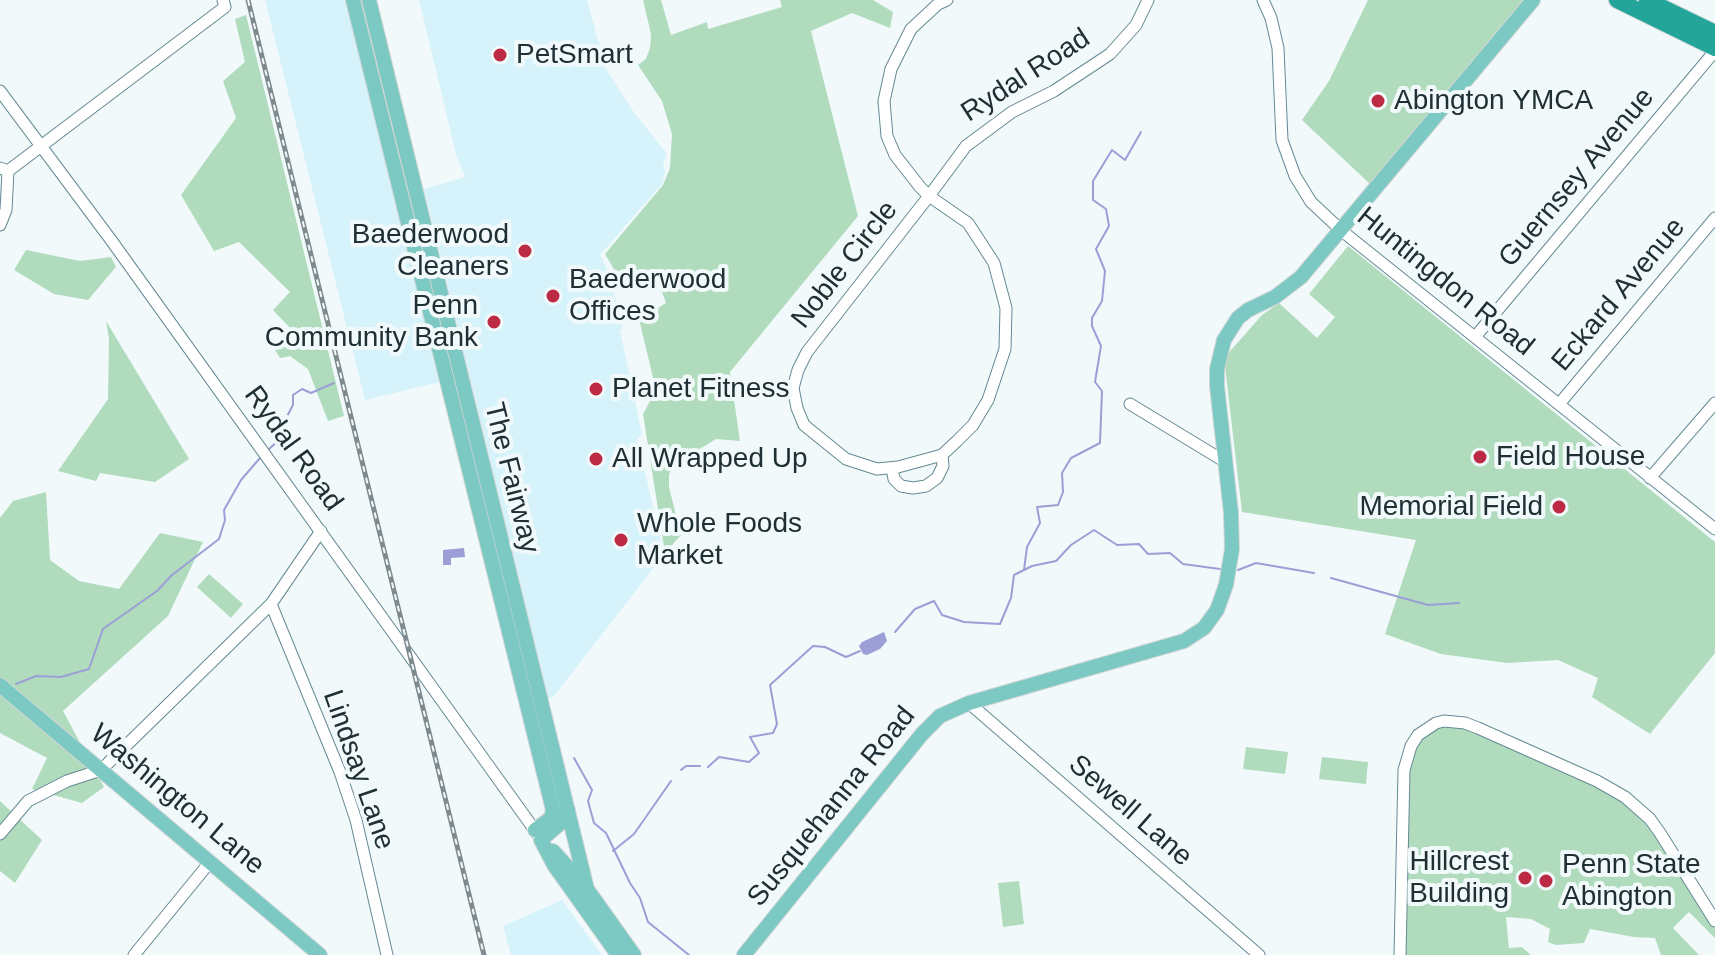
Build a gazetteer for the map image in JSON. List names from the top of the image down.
{
  "streets": {
    "main road": [
      "Rydal Road",
      "The Fairway",
      "Washington Lane",
      "Susquehanna Road"
    ],
    "street": [
      "Guernsey Avenue",
      "Noble Circle",
      "Huntingdon Road",
      "Eckard Avenue",
      "Lindsay Lane",
      "Sewell Lane"
    ]
  },
  "crossings": [
    ["Rydal Road", "Noble Circle"],
    ["Rydal Road", "The Fairway"],
    ["Guernsey Avenue", "Huntingdon Road"],
    ["Huntingdon Road", "Eckard Avenue"],
    ["Huntingdon Road", "Susquehanna Road"],
    ["Susquehanna Road", "Sewell Lane"]
  ],
  "places": [
    "PetSmart",
    "Abington YMCA",
    "Baederwood Cleaners",
    "Baederwood Offices",
    "Penn Community Bank",
    "Planet Fitness",
    "Field House",
    "All Wrapped Up",
    "Memorial Field",
    "Whole Foods Market",
    "Hillcrest Building",
    "Penn State Abington"
  ]
}
